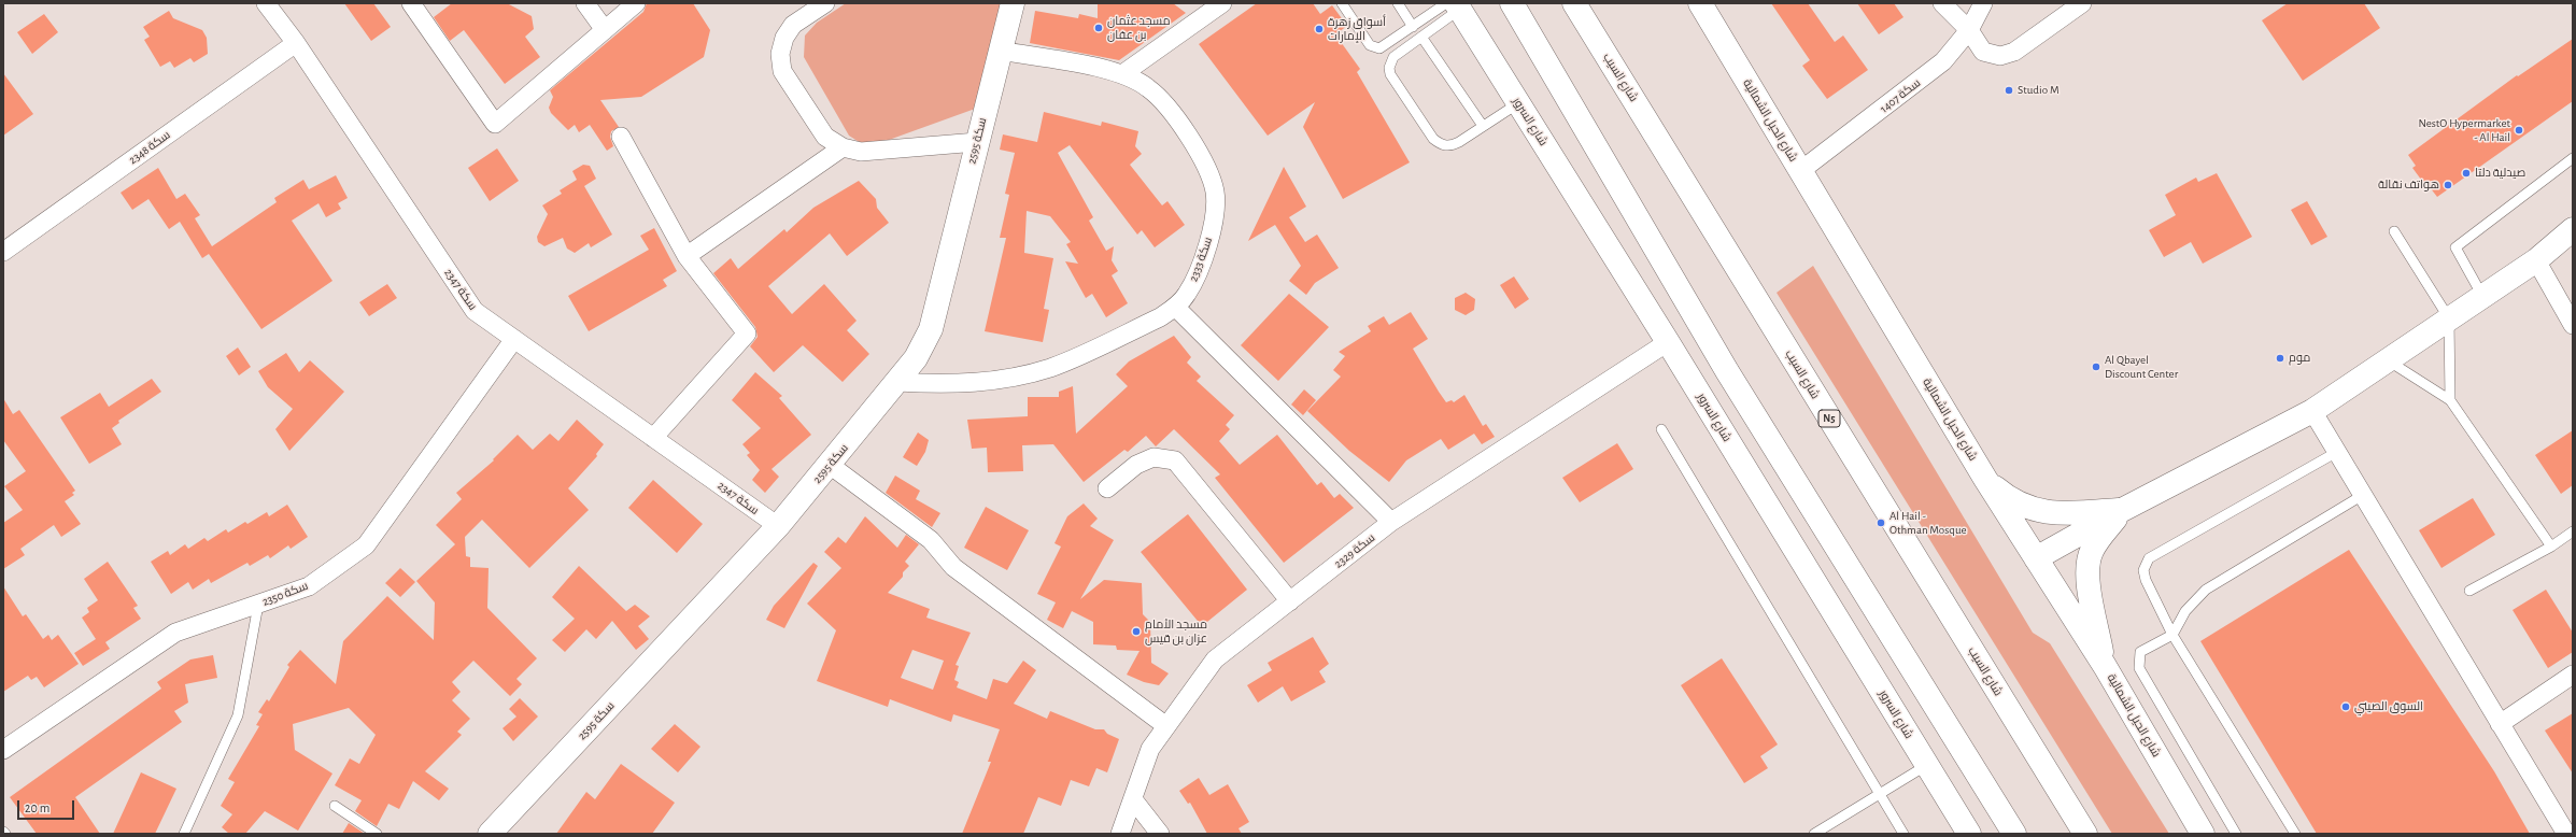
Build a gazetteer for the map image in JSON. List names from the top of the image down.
{
  "streets": {
    "main road": [
      "شارع السيب",
      "شارع الحيل الشمالية",
      "شارع السرور",
      "سكة 2595",
      "N5"
    ],
    "street": [
      "سكة 1407",
      "سكة 2348",
      "سكة 2333",
      "سكة 2347",
      "سكة 2329",
      "سكة 2350"
    ]
  },
  "crossings": [
    ["سكة 1407", "شارع الحيل الشمالية"],
    ["شارع السرور", "سكة 2329"],
    ["سكة 2595", "سكة 2333"],
    ["سكة 2595", "سكة 2347"],
    ["سكة 2348", "سكة 2347"],
    ["سكة 2347", "سكة 2350"]
  ],
  "places": [
    "مسجد عثمان بن عفان",
    "أسواق زهرة الإمارات",
    "Studio M",
    "NestO Hypermarket - Al Hail",
    "صيدلية دلتا",
    "هواتف نقالة",
    "موم",
    "Al Qbayel Discount Center",
    "Al Hail - Othman Mosque",
    "مسجد الأمام عزان بن قيس",
    "السوق الصيني"
  ],
  "scale_bar": "20 m"
}
